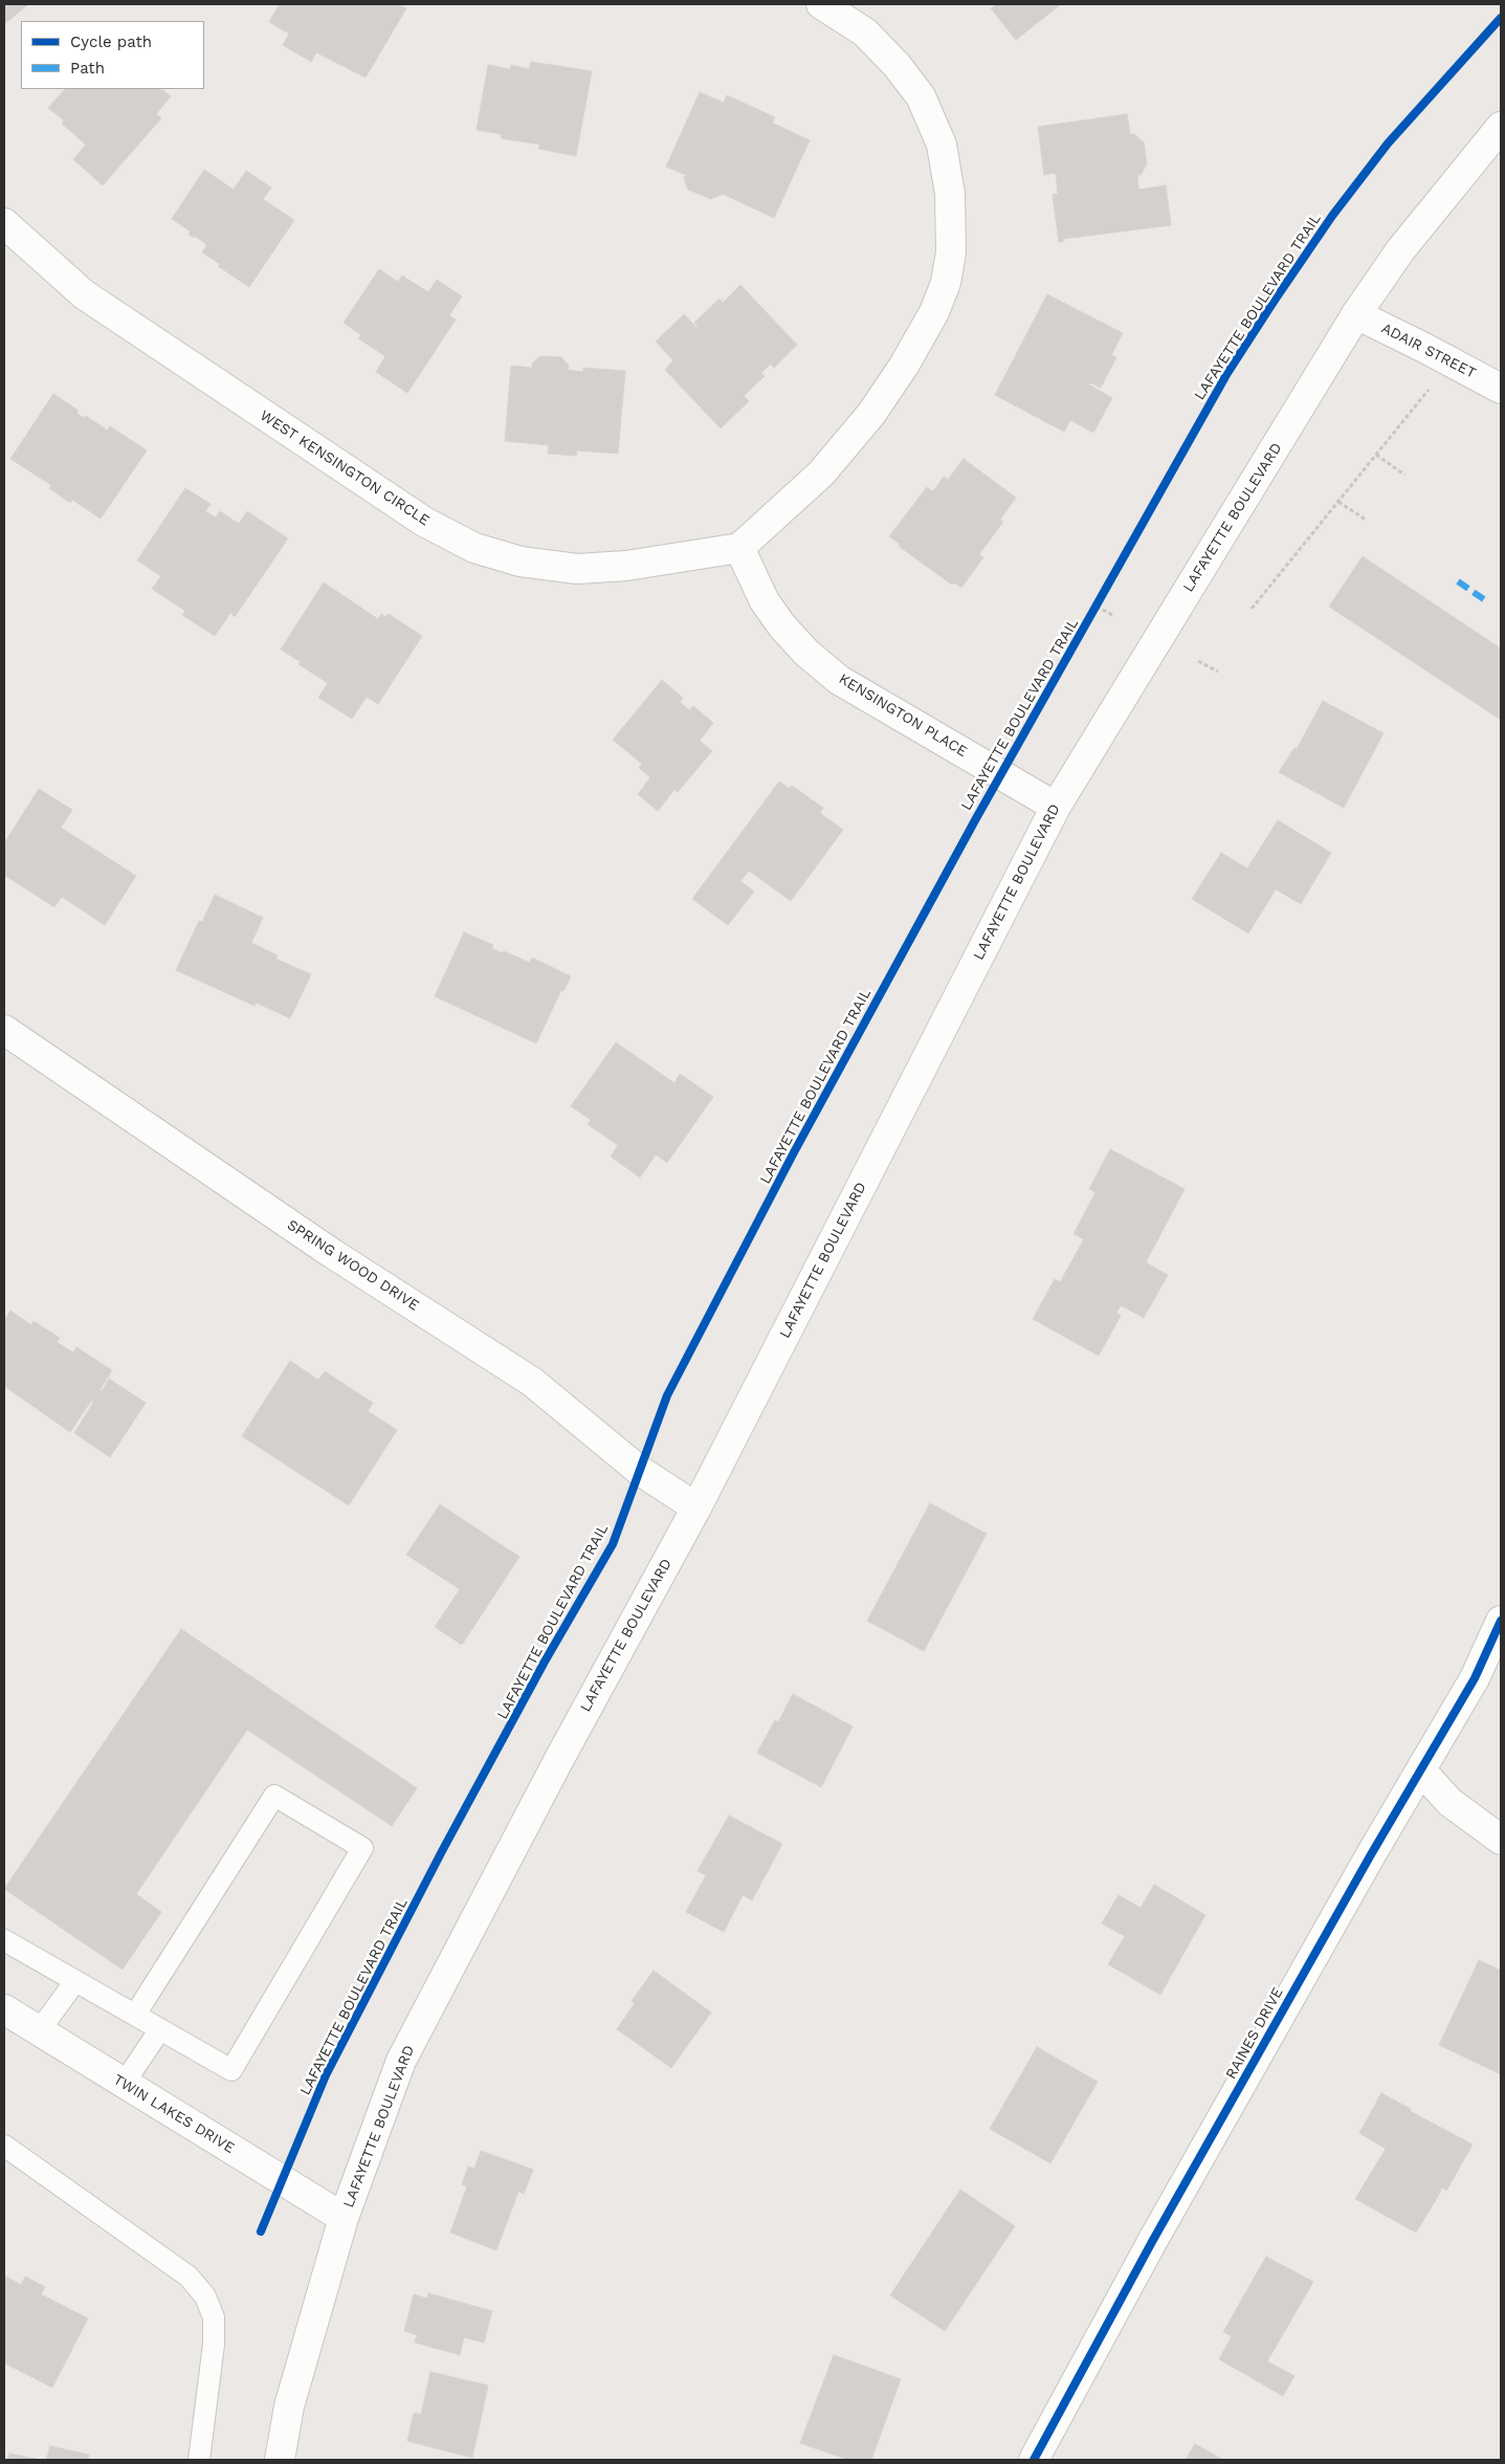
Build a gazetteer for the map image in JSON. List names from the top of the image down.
{
  "streets": {
    "street": [
      "ADAIR STREET",
      "WEST KENSINGTON CIRCLE",
      "LAFAYETTE BOULEVARD",
      "KENSINGTON PLACE",
      "SPRING WOOD DRIVE",
      "RAINES DRIVE",
      "TWIN LAKES DRIVE"
    ],
    "cycle path": ["LAFAYETTE BOULEVARD TRAIL"]
  },
  "crossings": [
    ["ADAIR STREET", "LAFAYETTE BOULEVARD"],
    ["WEST KENSINGTON CIRCLE", "KENSINGTON PLACE"],
    ["LAFAYETTE BOULEVARD", "KENSINGTON PLACE"],
    ["LAFAYETTE BOULEVARD", "SPRING WOOD DRIVE"],
    ["LAFAYETTE BOULEVARD", "TWIN LAKES DRIVE"]
  ],
  "legend": ["Cycle path", "Path"]
}
